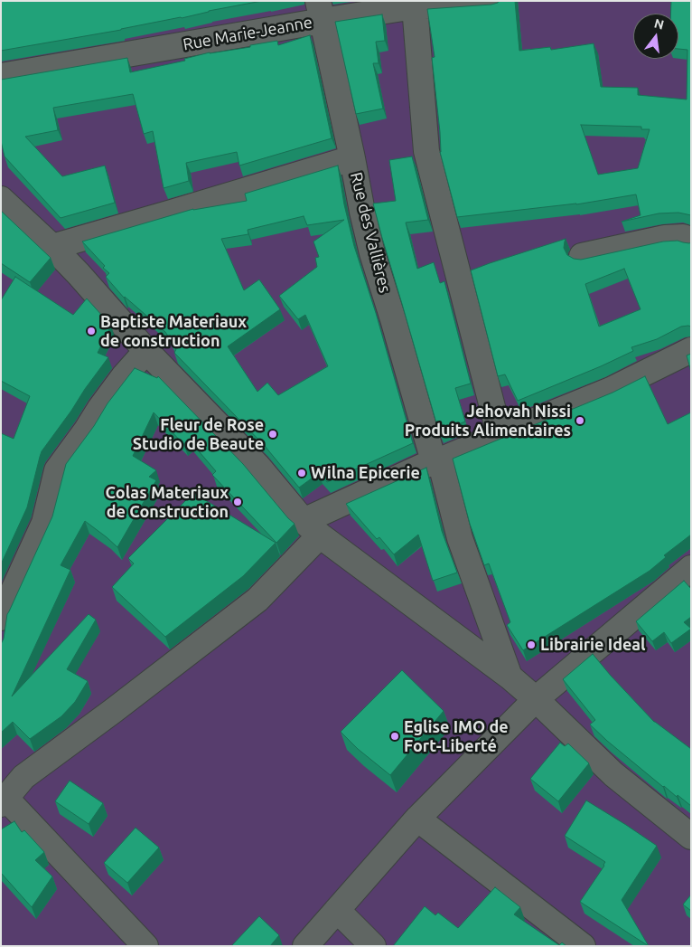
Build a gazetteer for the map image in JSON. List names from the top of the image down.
{
  "streets": {
    "street": ["Rue Marie-Jeanne", "Rue des Vallières"]
  },
  "crossings": [
    ["Rue Marie-Jeanne", "Rue des Vallières"]
  ],
  "places": [
    "Baptiste Materiaux de construction",
    "Jehovah Nissi Produits Alimentaires",
    "Fleur de Rose Studio de Beaute",
    "Wilna Epicerie",
    "Colas Materiaux de Construction",
    "Librairie Ideal",
    "Eglise IMO de Fort-Liberté"
  ],
  "north": "top"
}
